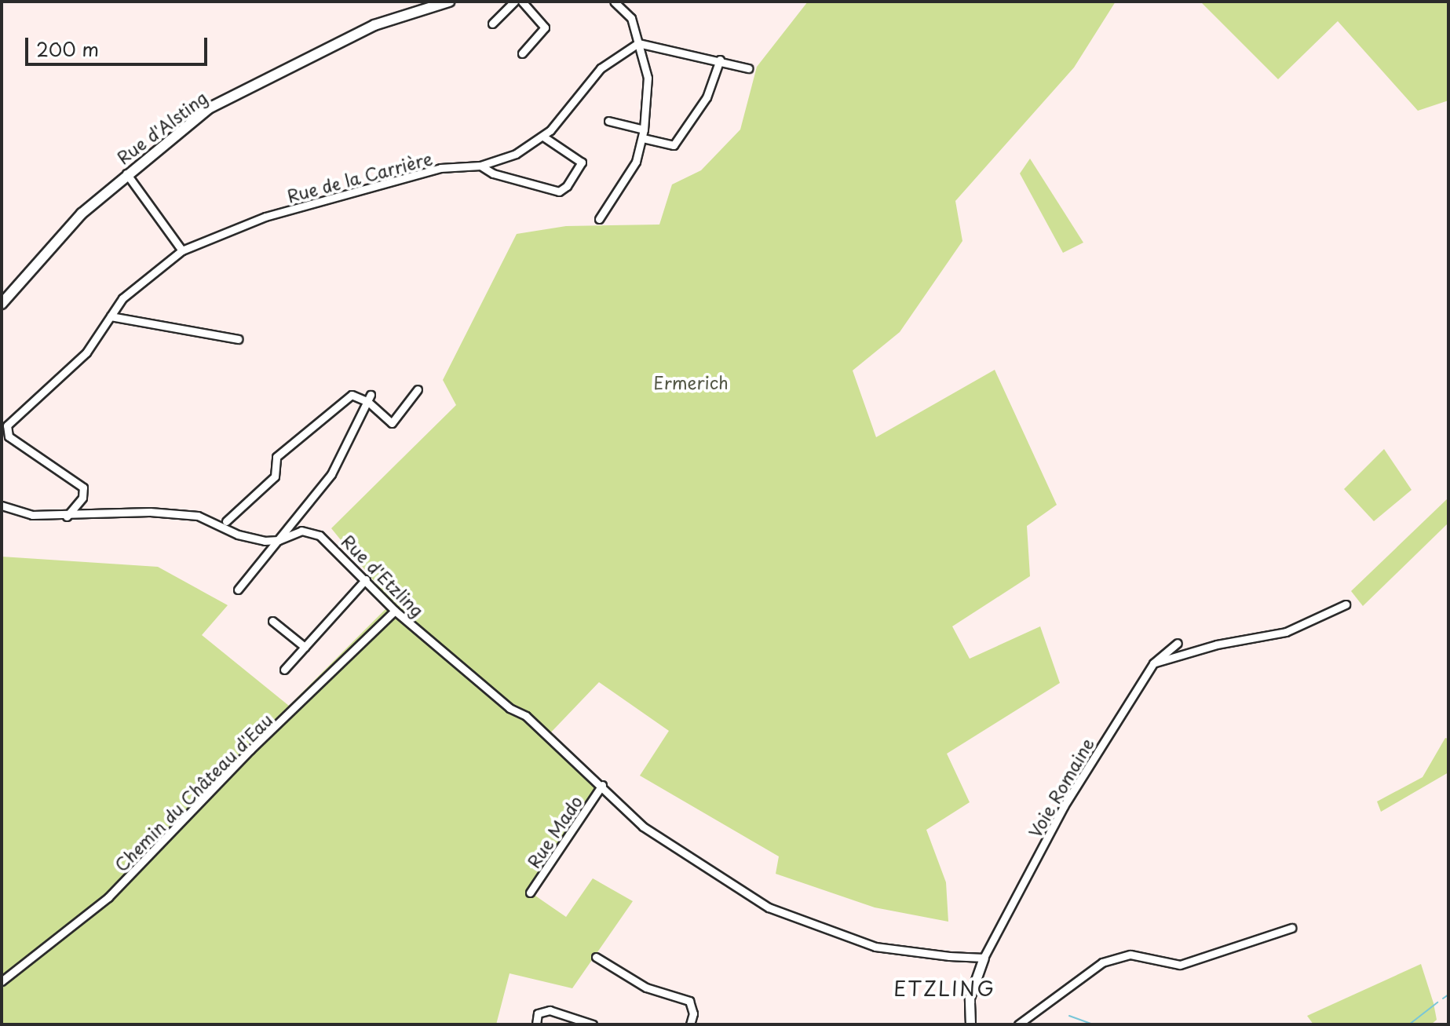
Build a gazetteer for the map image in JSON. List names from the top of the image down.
{
  "streets": {
    "main road": ["Rue d'Alsting"],
    "street": [
      "Rue de la Carrière",
      "Rue d'Etzling",
      "Voie Romaine",
      "Chemin du Château d'Eau",
      "Rue Mado"
    ]
  },
  "crossings": [
    ["Rue de la Carrière", "Rue d'Etzling"],
    ["Rue d'Etzling", "Voie Romaine"],
    ["Rue d'Etzling", "Chemin du Château d'Eau"],
    ["Rue d'Etzling", "Rue Mado"]
  ],
  "districts": ["ETZLING"],
  "parks": ["Ermerich"],
  "scale_bar": "200 m"
}
